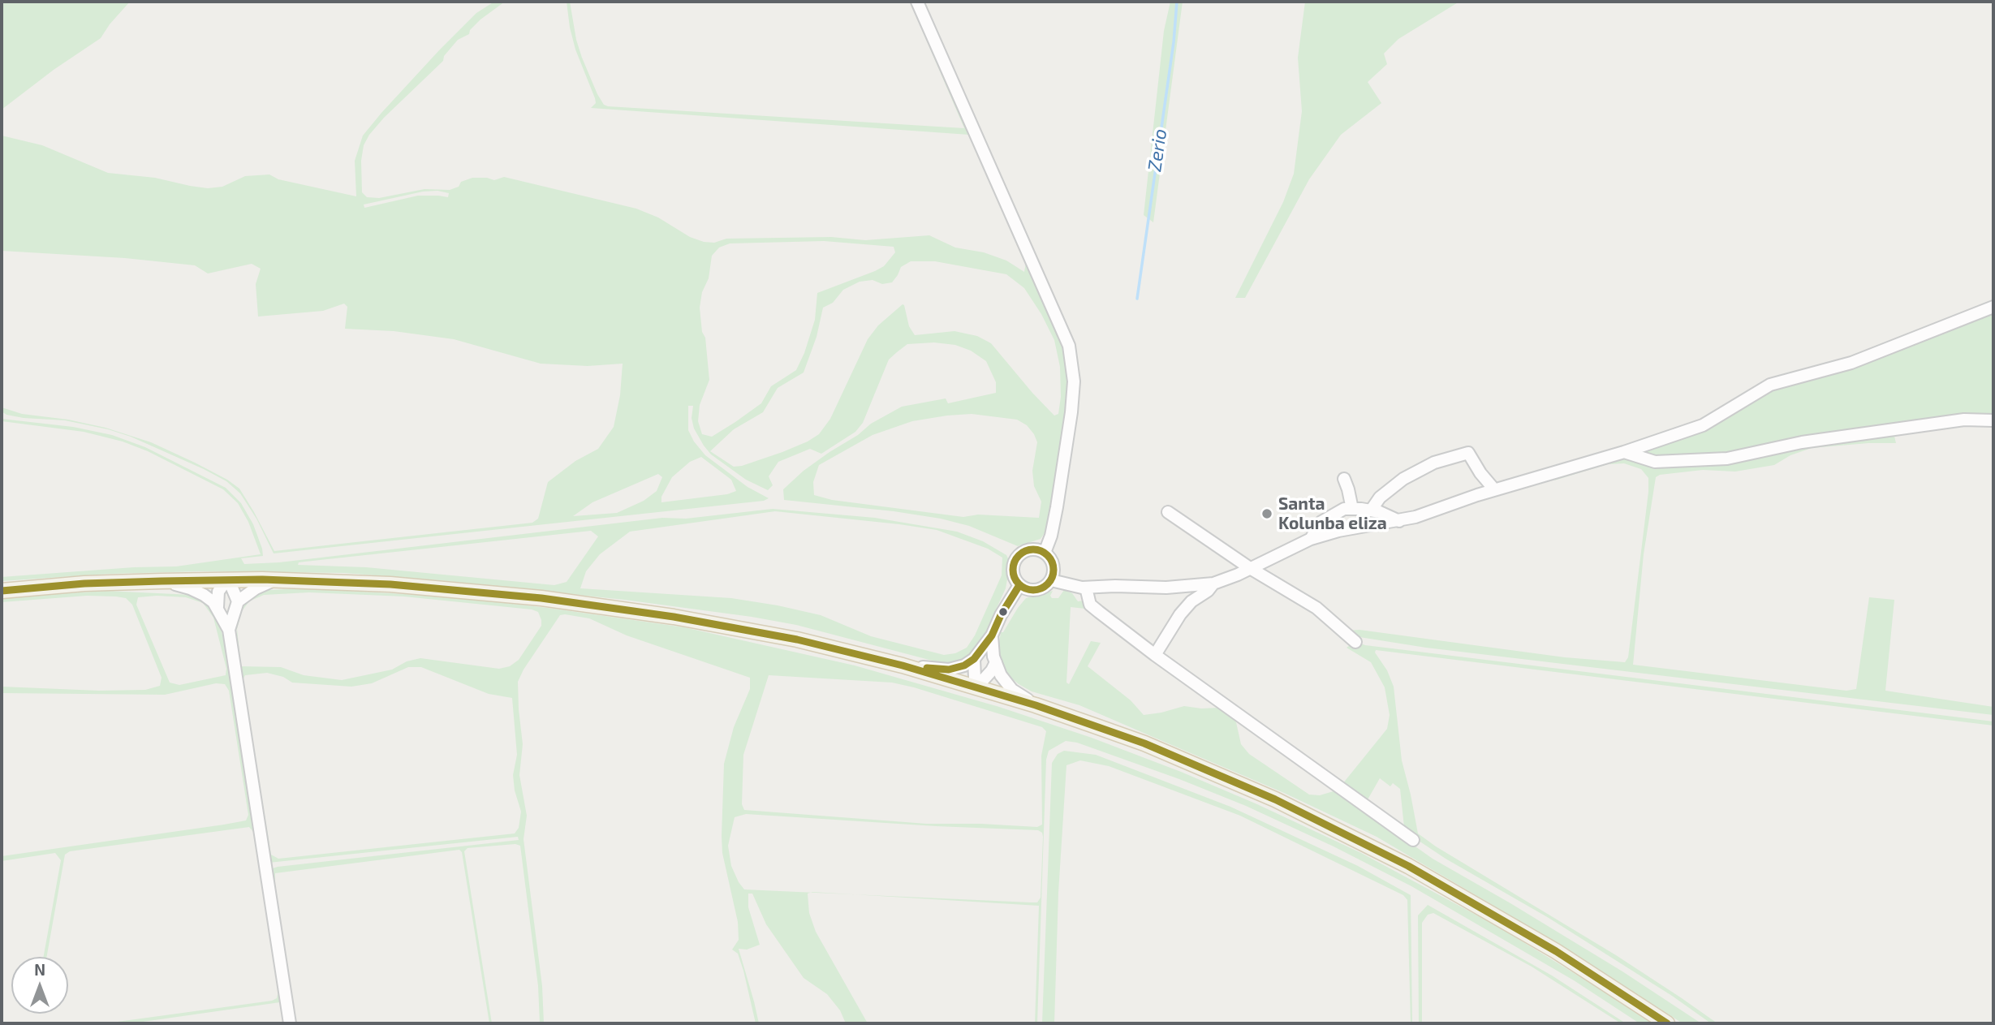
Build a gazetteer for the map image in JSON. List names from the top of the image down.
{
  "water": ["Zerio"],
  "places": ["Santa Kolunba eliza"],
  "north": "top"
}
